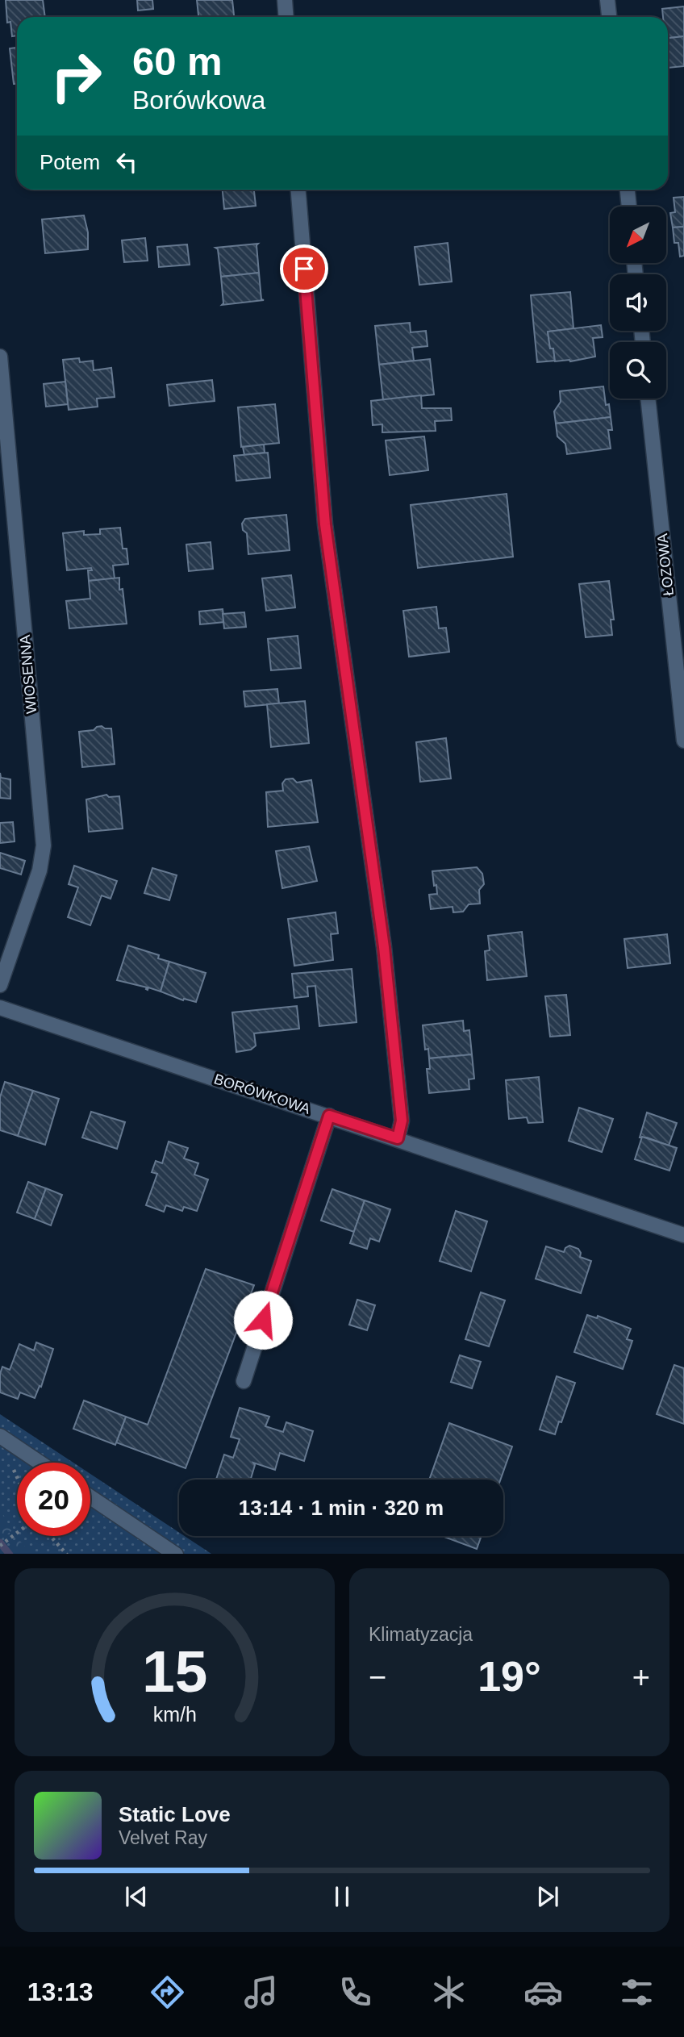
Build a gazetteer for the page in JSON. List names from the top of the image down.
{
  "streets": {
    "street": ["ŁOZOWA", "WIOSENNA", "BORÓWKOWA"]
  },
  "north": "bottom left",
  "page": {
    "turn": ["60 m", "Borówkowa"],
    "then": "Potem",
    "limit": "20",
    "trip": "13:14 · 1 min · 320 m",
    "tile": "Klimatyzacja",
    "heat": ["−", "19°", "+"],
    "song": ["Static Love", "Velvet Ray"],
    "tabs": "13:13",
    "gauge": ["15", "km/h"]
  }
}
